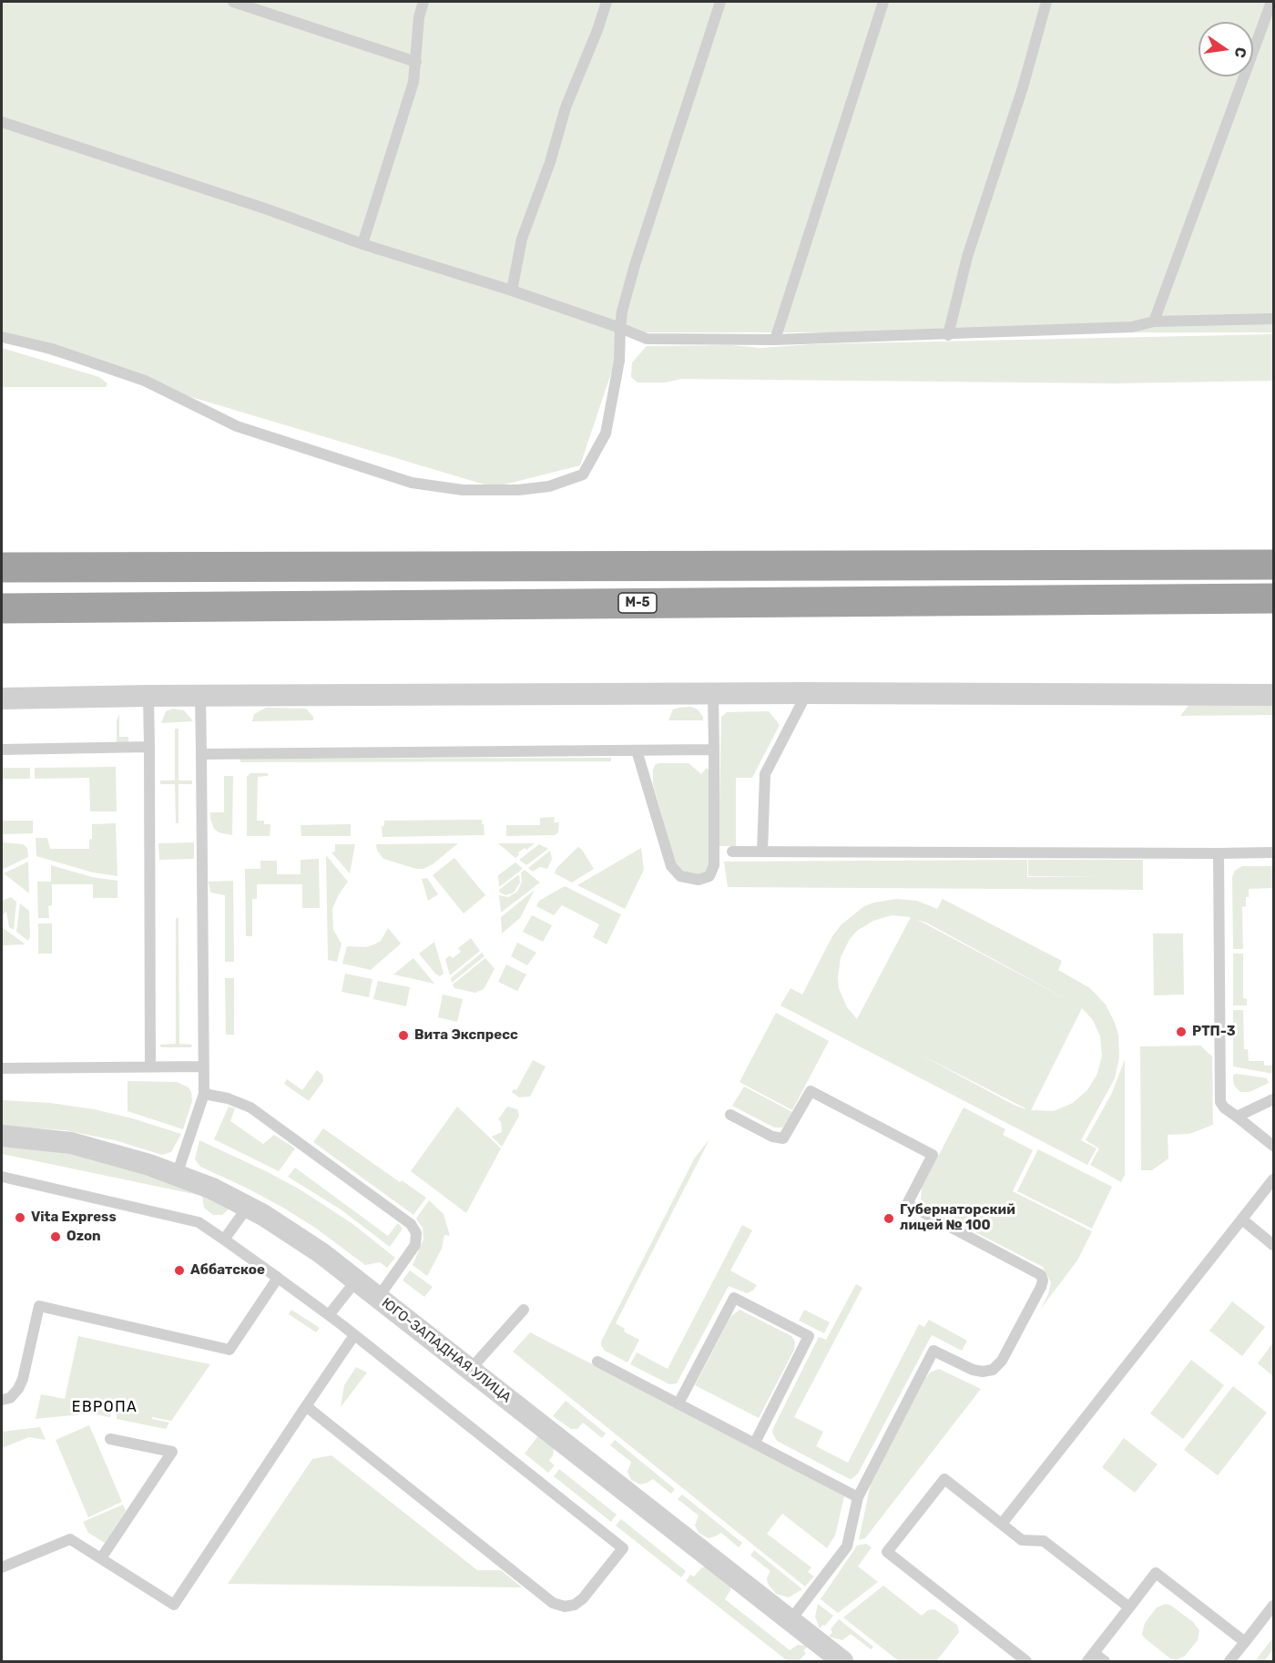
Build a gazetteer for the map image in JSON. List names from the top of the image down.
{
  "streets": {
    "highway": ["М-5"],
    "street": ["ЮГО-ЗАПАДНАЯ УЛИЦА"]
  },
  "districts": ["ЕВРОПА"],
  "places": [
    "РТП-3",
    "Вита Экспресс",
    "Vita Express",
    "Губернаторский лицей № 100",
    "Ozon",
    "Аббатское"
  ],
  "north": "right"
}
